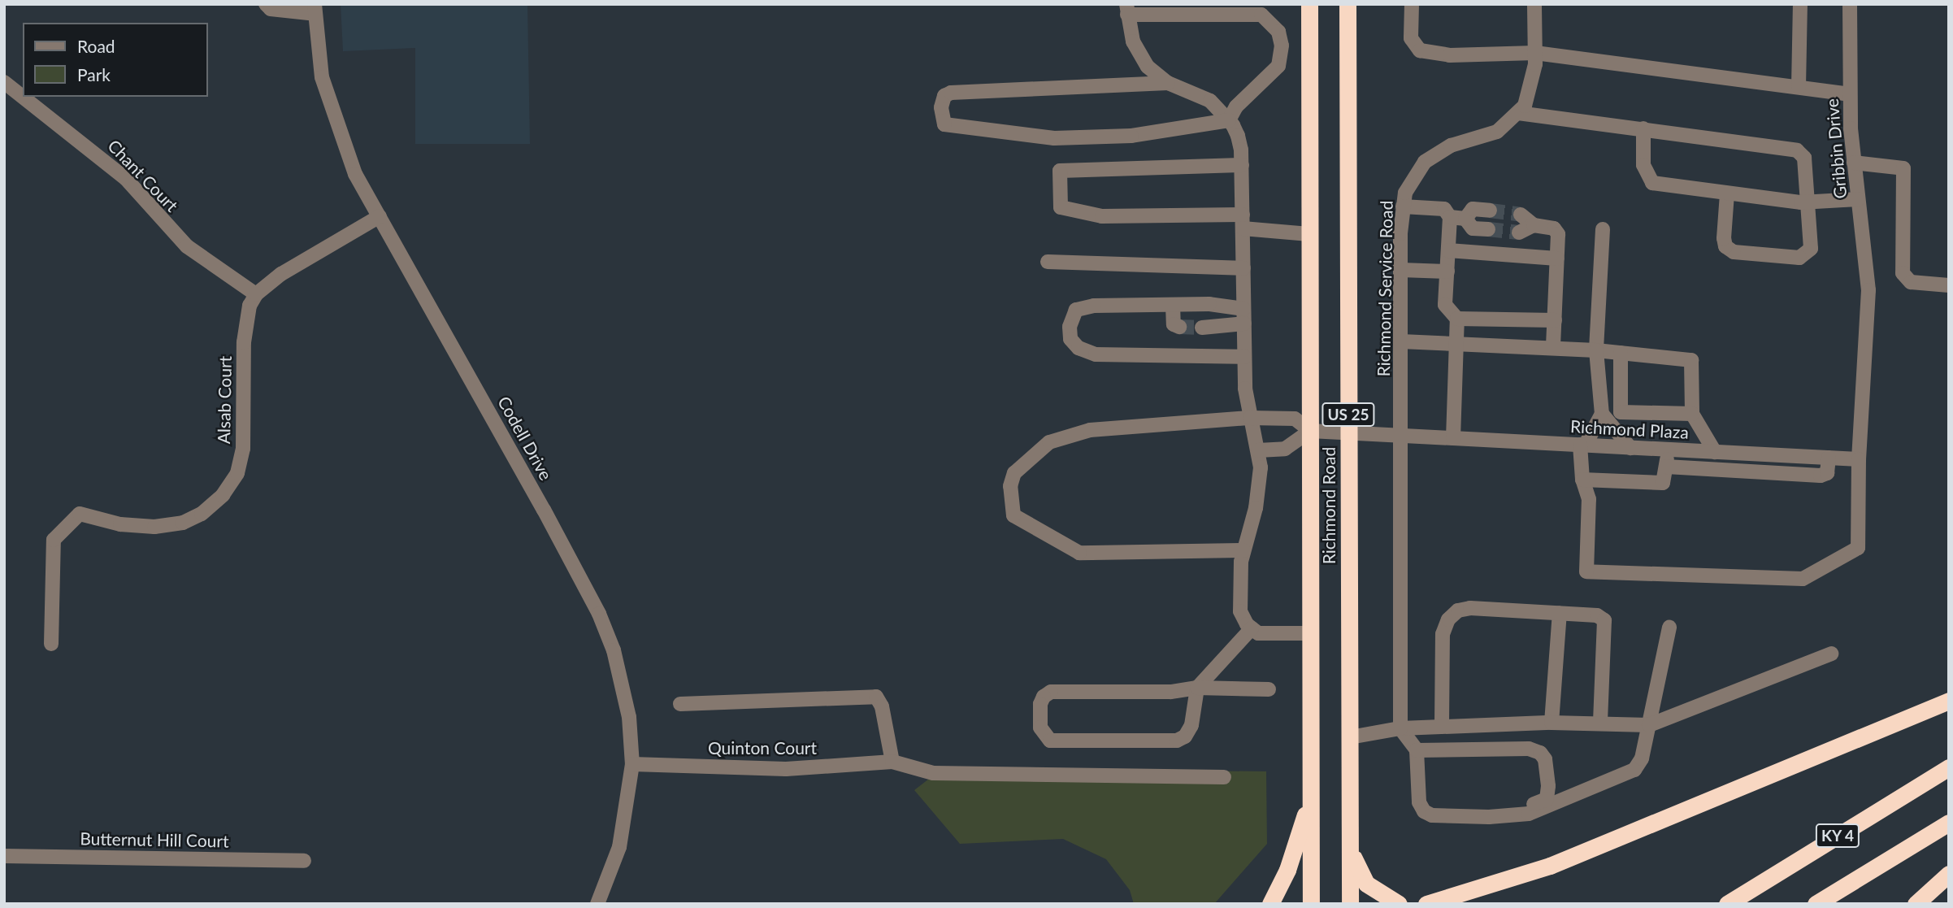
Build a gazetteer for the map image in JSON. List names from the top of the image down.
{
  "streets": {
    "highway": ["US 25", "Richmond Road", "KY 4"],
    "street": [
      "Gribbin Drive",
      "Chant Court",
      "Richmond Service Road",
      "Alsab Court",
      "Richmond Plaza",
      "Codell Drive",
      "Quinton Court",
      "Butternut Hill Court"
    ]
  },
  "crossings": [
    ["Gribbin Drive", "Richmond Plaza"],
    ["Chant Court", "Alsab Court"],
    ["Richmond Service Road", "Richmond Plaza"],
    ["Richmond Plaza", "Richmond Road"],
    ["Codell Drive", "Quinton Court"]
  ],
  "legend": ["Road", "Park"]
}
